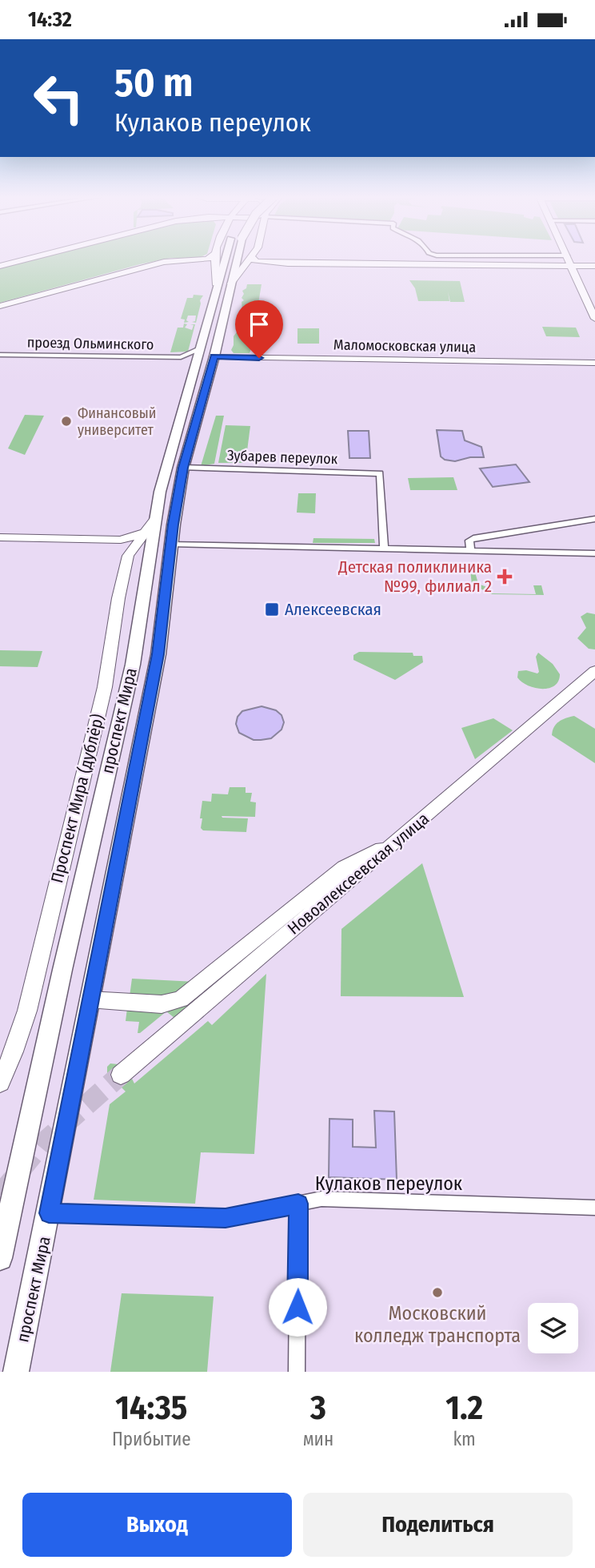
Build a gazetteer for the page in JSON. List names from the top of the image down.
{
  "streets": {
    "main road": ["проспект Мира"],
    "street": [
      "проезд Ольминского",
      "Маломосковская улица",
      "Зубарев переулок",
      "Проспект Мира (дублёр)",
      "Новоалексеевская улица",
      "Кулаков переулок"
    ]
  },
  "crossings": [
    ["проезд Ольминского", "проспект Мира"],
    ["Маломосковская улица", "проспект Мира"],
    ["Зубарев переулок", "проспект Мира"],
    ["проспект Мира", "Проспект Мира (дублёр)"],
    ["проспект Мира", "Кулаков переулок"]
  ],
  "places": {
    "other": ["Финансовый университет", "Московский колледж транспорта"],
    "health": ["Детская поликлиника №99, филиал 2"],
    "transit": ["Алексеевская"]
  },
  "page": {
    "status": "14:32",
    "turn": ["50 m", "Кулаков переулок"],
    "eta": [
      "14:35",
      "Прибытие",
      "3",
      "мин",
      "1.2",
      "km"
    ],
    "buttons": ["Выход", "Поделиться"]
  }
}
